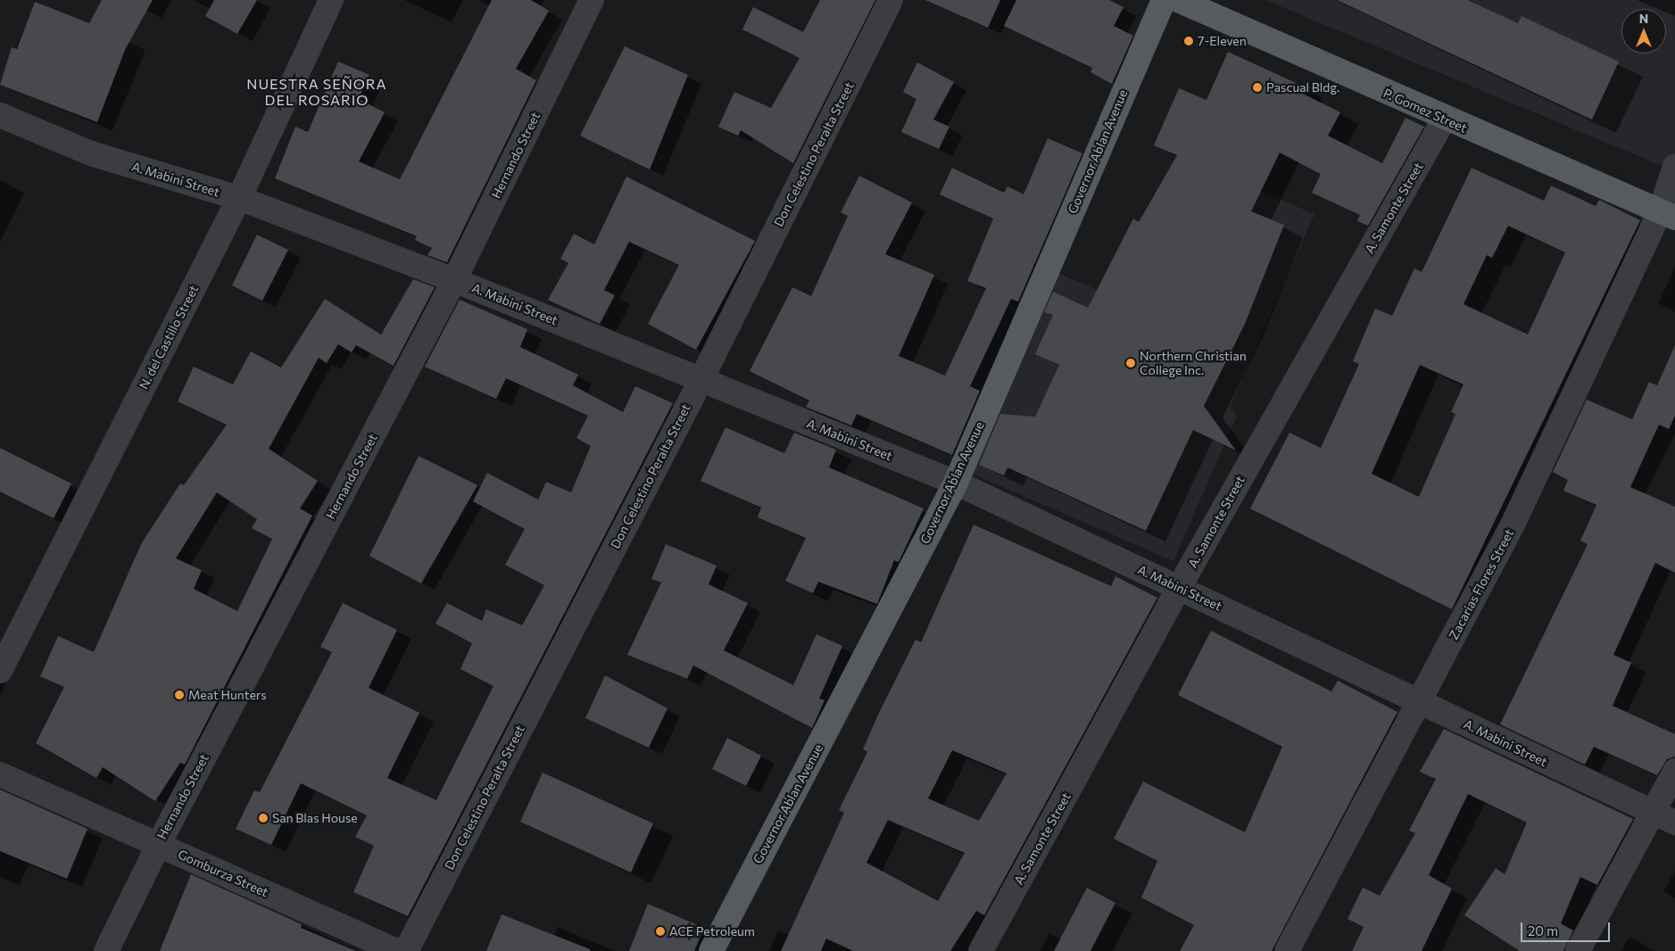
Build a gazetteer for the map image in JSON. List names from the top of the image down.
{
  "streets": {
    "main road": ["P. Gomez Street", "Governor Ablan Avenue"],
    "street": [
      "Don Celestino Peralta Street",
      "Hernando Street",
      "A. Mabini Street",
      "A. Samonte Street",
      "N. del Castillo Street",
      "Zacarias Flores Street",
      "Gomburza Street"
    ]
  },
  "crossings": [
    ["P. Gomez Street", "A. Samonte Street"],
    ["P. Gomez Street", "Zacarias Flores Street"],
    ["Governor Ablan Avenue", "A. Mabini Street"],
    ["Don Celestino Peralta Street", "A. Mabini Street"],
    ["Hernando Street", "A. Mabini Street"],
    ["Hernando Street", "Gomburza Street"],
    ["A. Mabini Street", "A. Samonte Street"],
    ["A. Mabini Street", "N. del Castillo Street"],
    ["A. Mabini Street", "Zacarias Flores Street"]
  ],
  "districts": ["NUESTRA SEÑORA DEL ROSARIO"],
  "places": [
    "7-Eleven",
    "Pascual Bldg.",
    "Northern Christian College Inc.",
    "Meat Hunters",
    "San Blas House",
    "ACE Petroleum"
  ],
  "scale_bar": "20 m",
  "north": "top"
}
